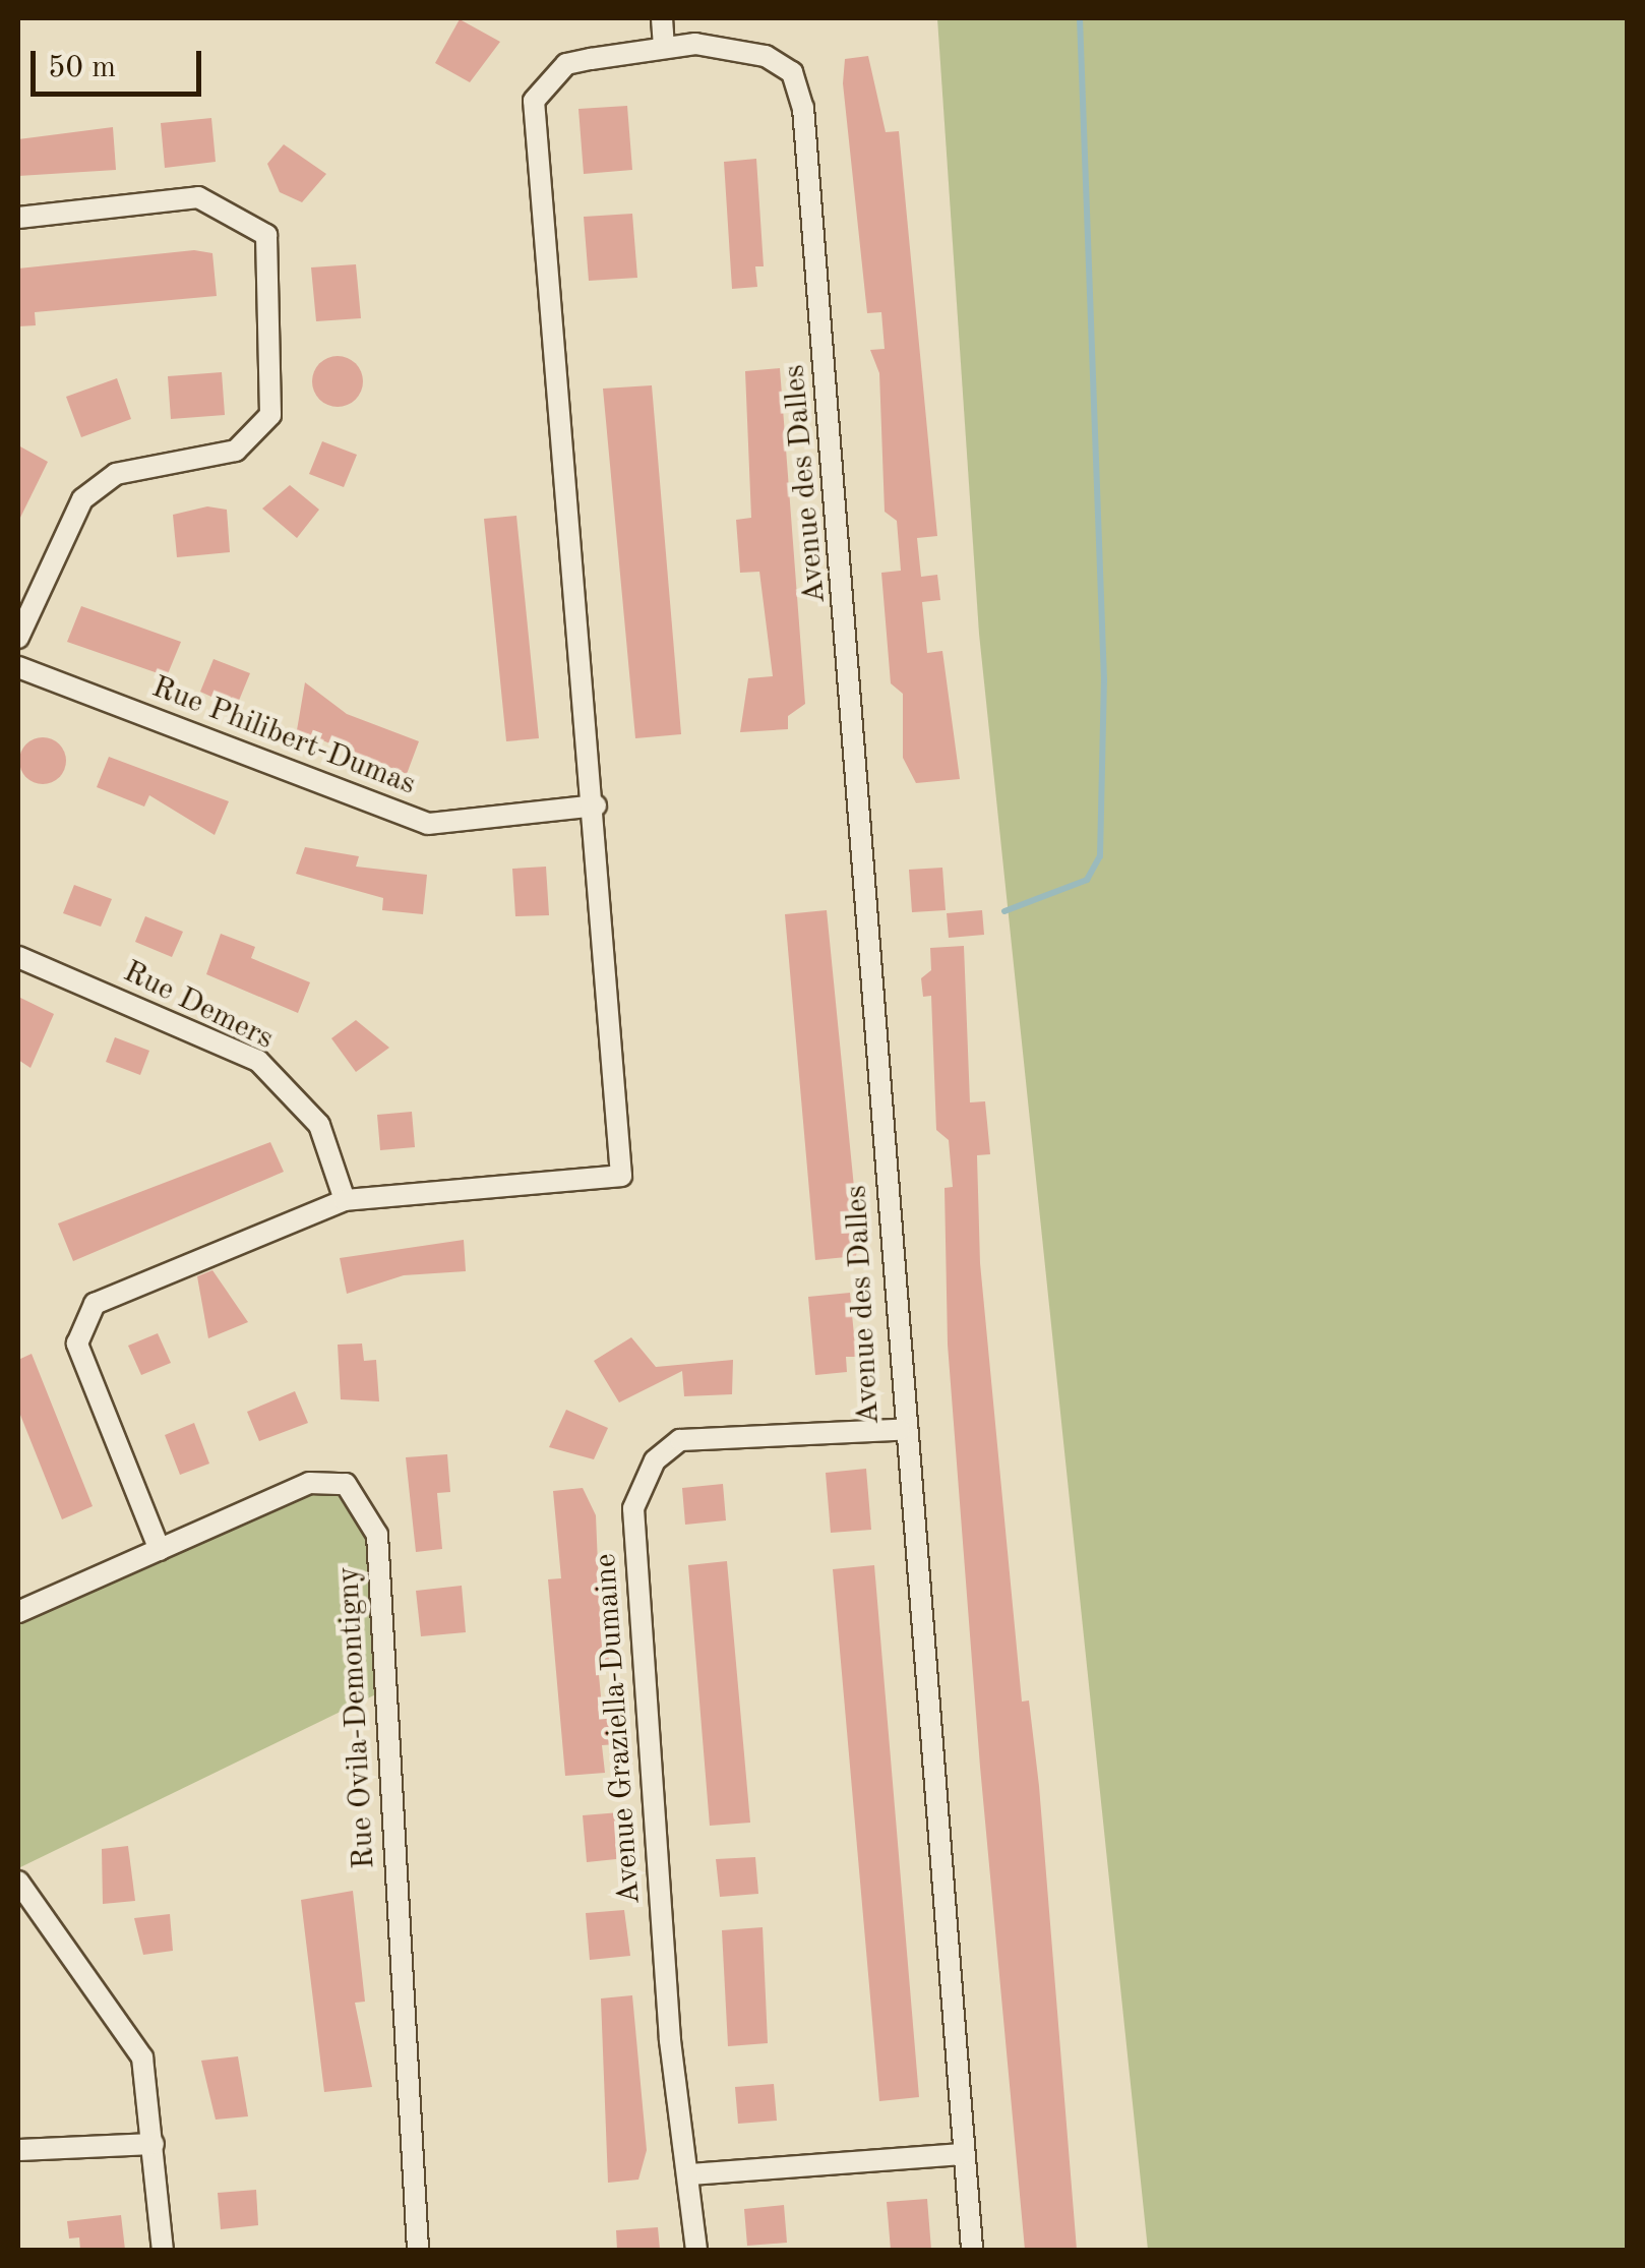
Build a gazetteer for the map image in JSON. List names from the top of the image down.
{
  "streets": {
    "street": [
      "Avenue des Dalles",
      "Rue Philibert-Dumas",
      "Rue Demers",
      "Rue Ovila-Demontigny",
      "Avenue Graziella-Dumaine"
    ]
  },
  "crossings": [
    ["Avenue des Dalles", "Rue Philibert-Dumas"],
    ["Avenue des Dalles", "Rue Demers"],
    ["Avenue des Dalles", "Avenue Graziella-Dumaine"]
  ],
  "scale_bar": "50 m"
}
